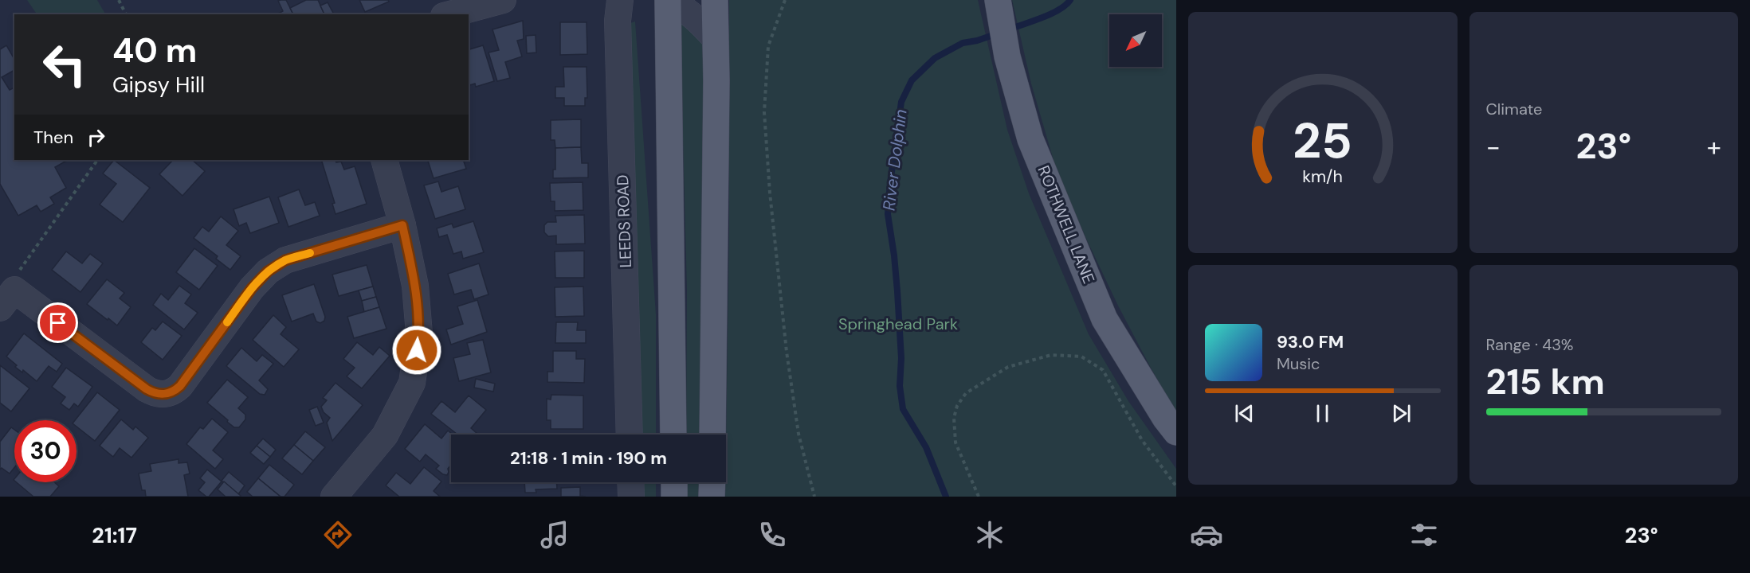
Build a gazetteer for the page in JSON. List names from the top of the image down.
{
  "streets": {
    "main road": ["ROTHWELL LANE"],
    "street": ["LEEDS ROAD"]
  },
  "water": ["River Dolphin"],
  "parks": ["Springhead Park"],
  "north": "bottom left",
  "page": {
    "tile": [
      "Climate",
      ["Range · 43%", "215 km"]
    ],
    "turn": ["40 m", "Gipsy Hill"],
    "then": "Then",
    "heat": ["−", "23°", "+"],
    "song": ["93.0 FM", "Music"],
    "limit": "30",
    "trip": "21:18 · 1 min · 190 m",
    "tabs": ["21:17", "23°"],
    "gauge": ["25", "km/h"]
  }
}
